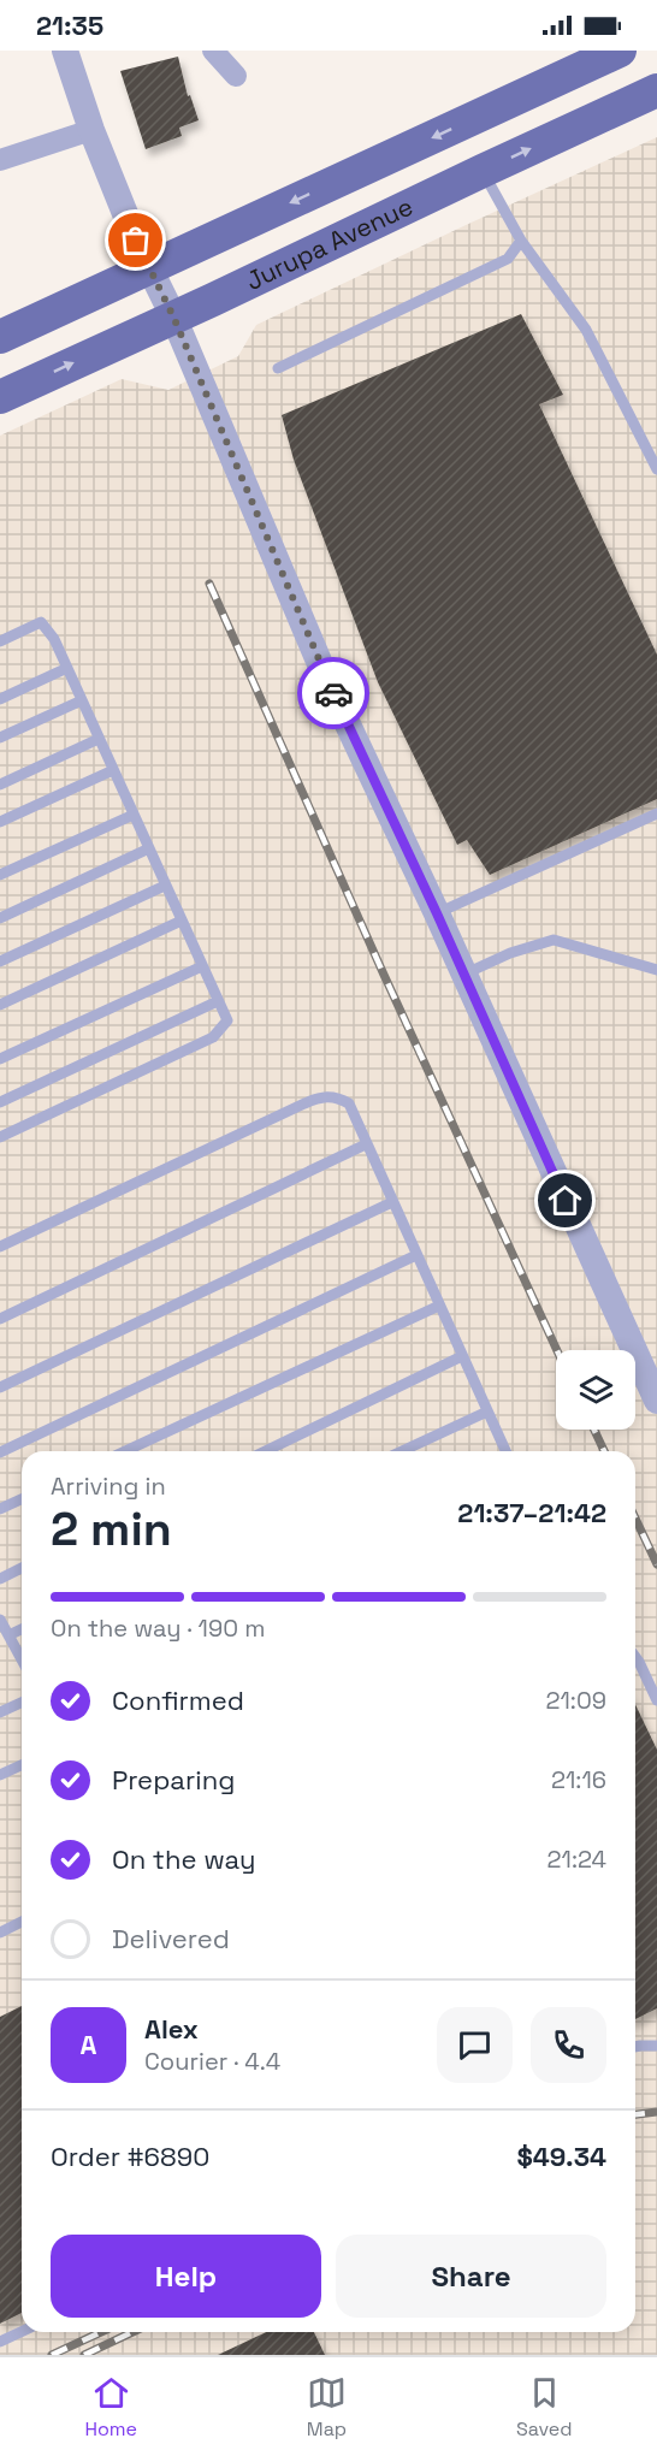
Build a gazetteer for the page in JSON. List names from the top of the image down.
{
  "streets": {
    "main road": ["Jurupa Avenue"]
  },
  "page": {
    "status": "21:35",
    "heading": ["2 min", "Arriving in", "21:37–21:42"],
    "panel": [
      "Alex",
      "Courier · 4.4",
      "Order #6890",
      "$49.34"
    ],
    "bar": "On the way · 190 m",
    "list": [
      ["Confirmed", "21:09"],
      ["Preparing", "21:16"],
      ["On the way", "21:24"],
      "Delivered"
    ],
    "round": "A",
    "buttons": ["Help", "Share"],
    "tabs": ["Home", "Map", "Saved"]
  }
}
